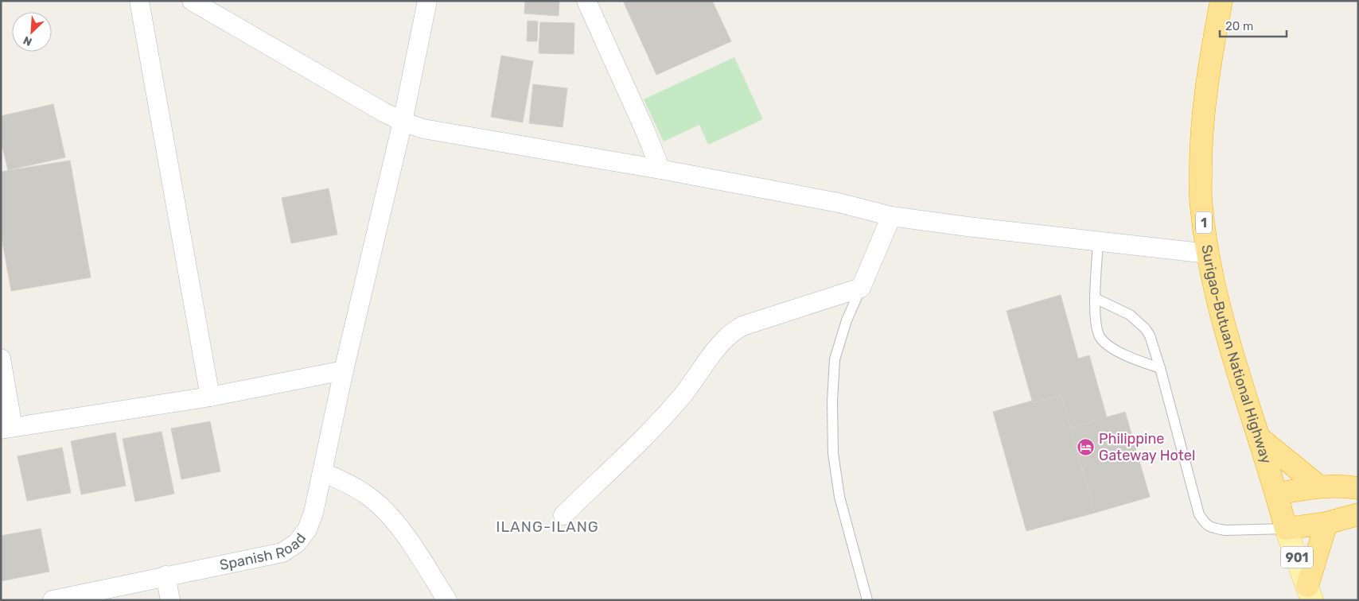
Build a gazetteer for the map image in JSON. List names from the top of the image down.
{
  "streets": {
    "highway": ["1", "Surigao-Butuan National Highway"],
    "main road": ["901"],
    "street": ["Spanish Road"]
  },
  "crossings": [
    ["Surigao-Butuan National Highway", "901"]
  ],
  "districts": ["ILANG-ILANG"],
  "places": {
    "hotel": ["Philippine Gateway Hotel"]
  },
  "scale_bar": "20 m",
  "north": "bottom left"
}
